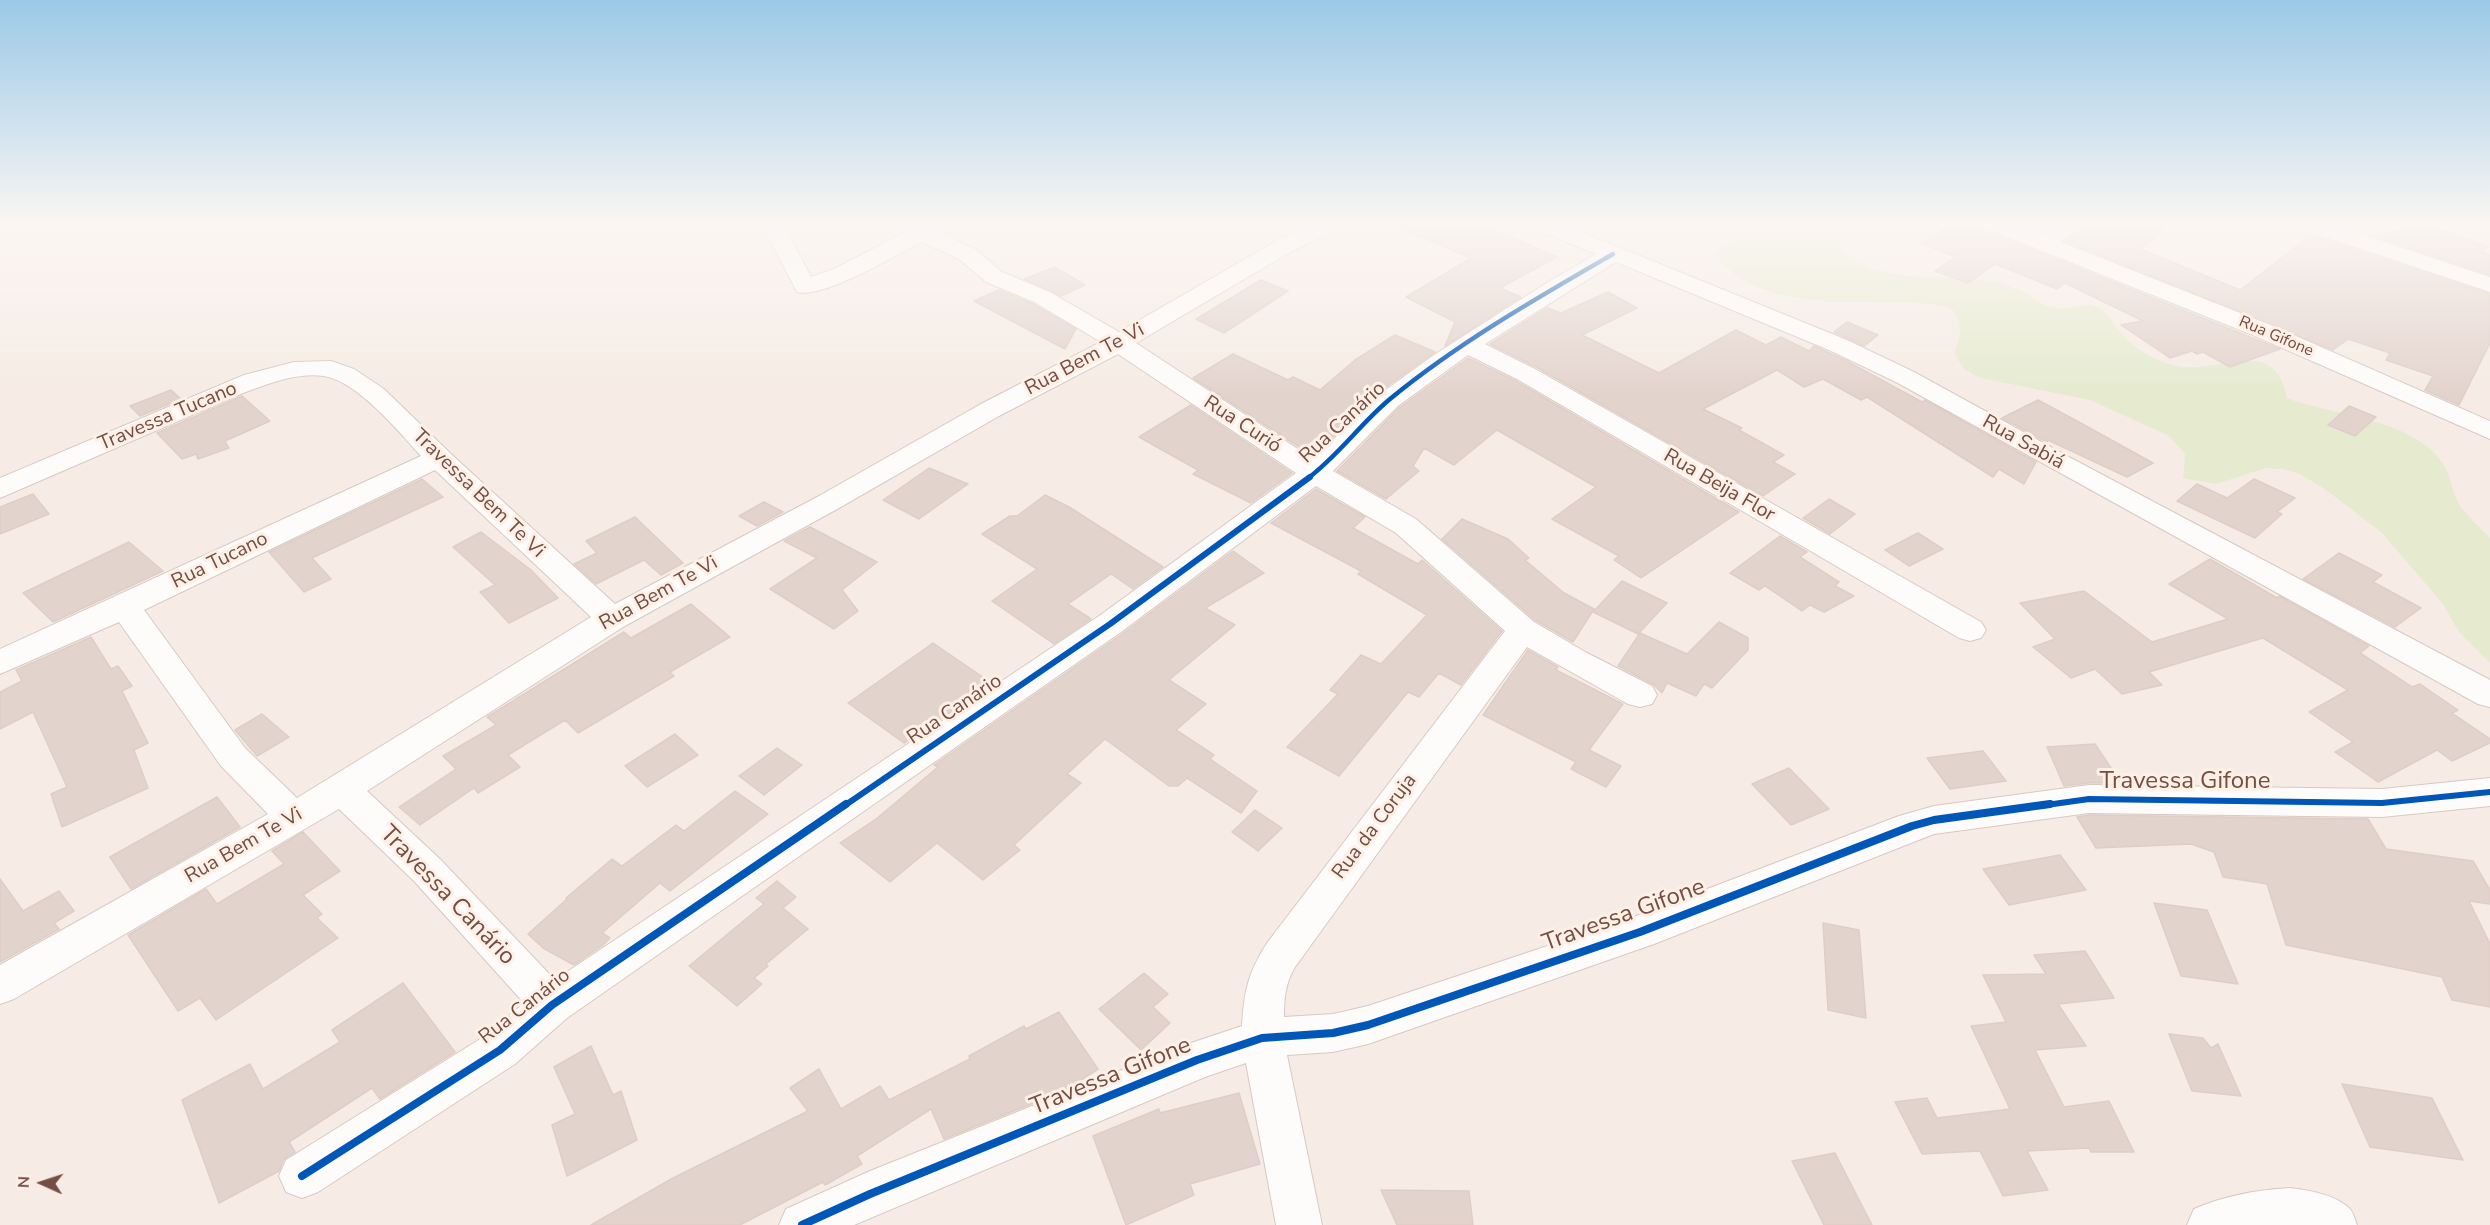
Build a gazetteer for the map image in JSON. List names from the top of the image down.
{
  "streets": {
    "street": [
      "Rua Gifone",
      "Rua Bem Te Vi",
      "Travessa Tucano",
      "Rua Canário",
      "Rua Curió",
      "Rua Sabiá",
      "Rua Beija Flor",
      "Travessa Bem Te Vi",
      "Rua Tucano",
      "Travessa Gifone",
      "Rua da Coruja",
      "Travessa Canário"
    ]
  },
  "crossings": [
    ["Rua Bem Te Vi", "Rua Curió"],
    ["Rua Bem Te Vi", "Travessa Bem Te Vi"],
    ["Rua Bem Te Vi", "Travessa Canário"],
    ["Travessa Tucano", "Travessa Bem Te Vi"],
    ["Rua Canário", "Rua Curió"],
    ["Rua Canário", "Rua Beija Flor"],
    ["Rua Canário", "Travessa Canário"],
    ["Rua Curió", "Rua da Coruja"],
    ["Travessa Bem Te Vi", "Rua Tucano"],
    ["Travessa Gifone", "Rua da Coruja"]
  ],
  "north": "left"
}
